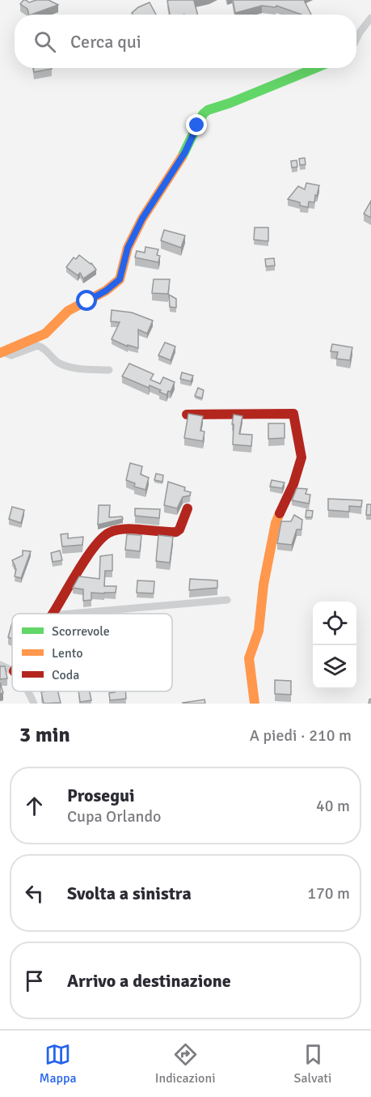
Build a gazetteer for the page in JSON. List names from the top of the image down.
{
  "legend": ["Scorrevole", "Lento", "Coda"],
  "page": {
    "search": "Cerca qui",
    "heading": ["3 min", "A piedi · 210 m"],
    "list": [
      ["Prosegui", "Cupa Orlando", "40 m"],
      ["Svolta a sinistra", "170 m"],
      "Arrivo a destinazione"
    ],
    "nav": ["Mappa", "Indicazioni", "Salvati"]
  }
}
